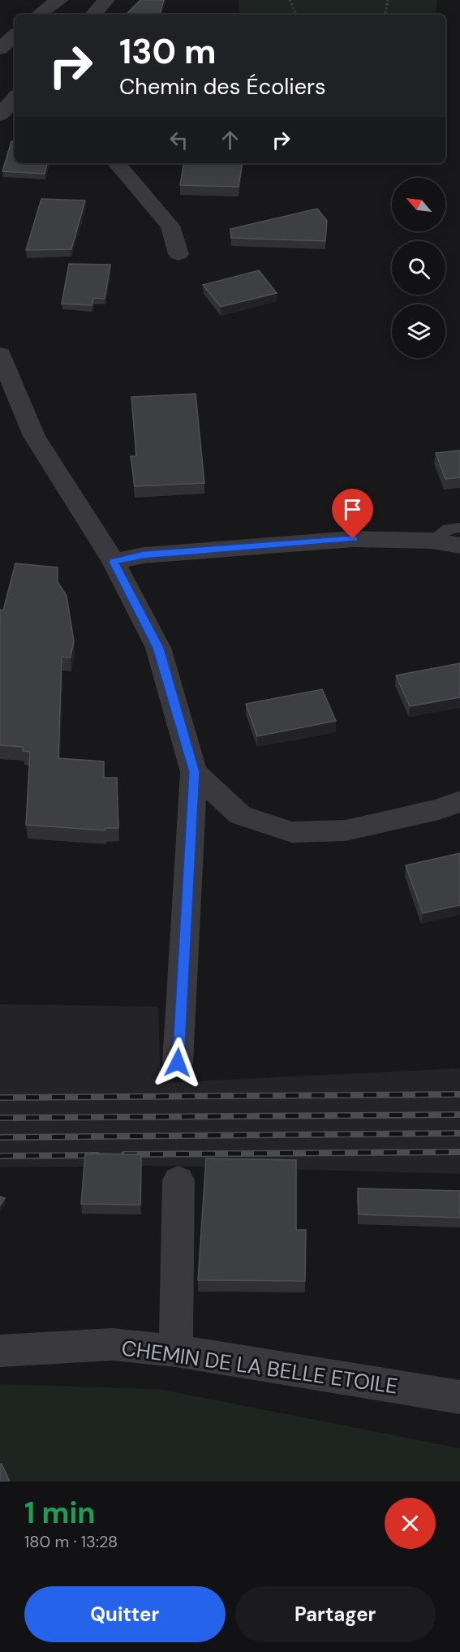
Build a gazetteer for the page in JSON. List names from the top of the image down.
{
  "streets": {
    "street": ["CHEMIN DE LA BELLE ETOILE"]
  },
  "north": "top left",
  "page": {
    "turn": ["130 m", "Chemin des Écoliers"],
    "heading": ["1 min", "180 m · 13:28"],
    "buttons": ["Quitter", "Partager"]
  }
}
